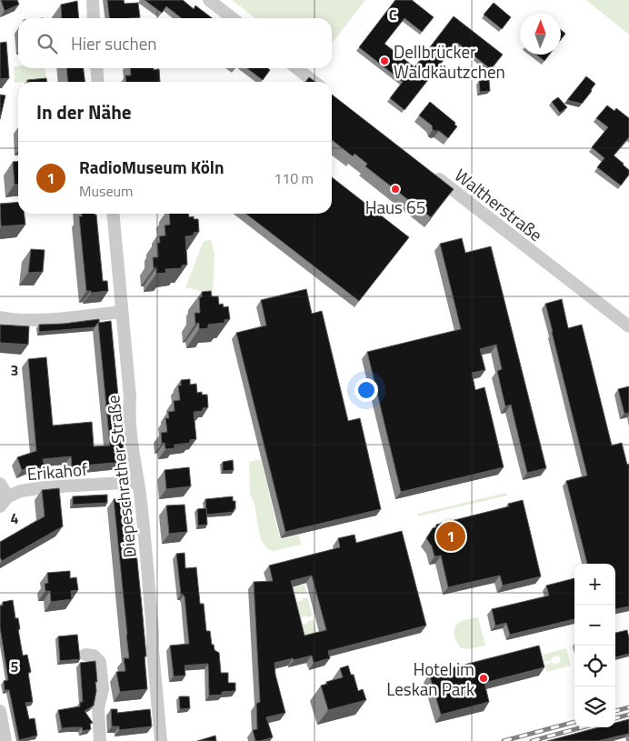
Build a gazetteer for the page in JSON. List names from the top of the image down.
{
  "streets": {
    "street": ["Waltherstraße", "Erikahof", "Diepeschrather Straße"]
  },
  "crossings": [
    ["Erikahof", "Diepeschrather Straße"]
  ],
  "places": ["Dellbrücker Waldkäutzchen", "Haus 65", "Hotel im Leskan Park"],
  "north": "top",
  "page": {
    "search": "Hier suchen",
    "heading": "In der Nähe",
    "list": [
      {
        "mark": "1",
        "name": "RadioMuseum Köln",
        "note": "Museum",
        "value": "110 m"
      }
    ],
    "pins": "1",
    "map_buttons": ["+", "−"]
  },
  "grid": {
    "columns": ["C"],
    "rows": ["3", "4", "5"]
  }
}
